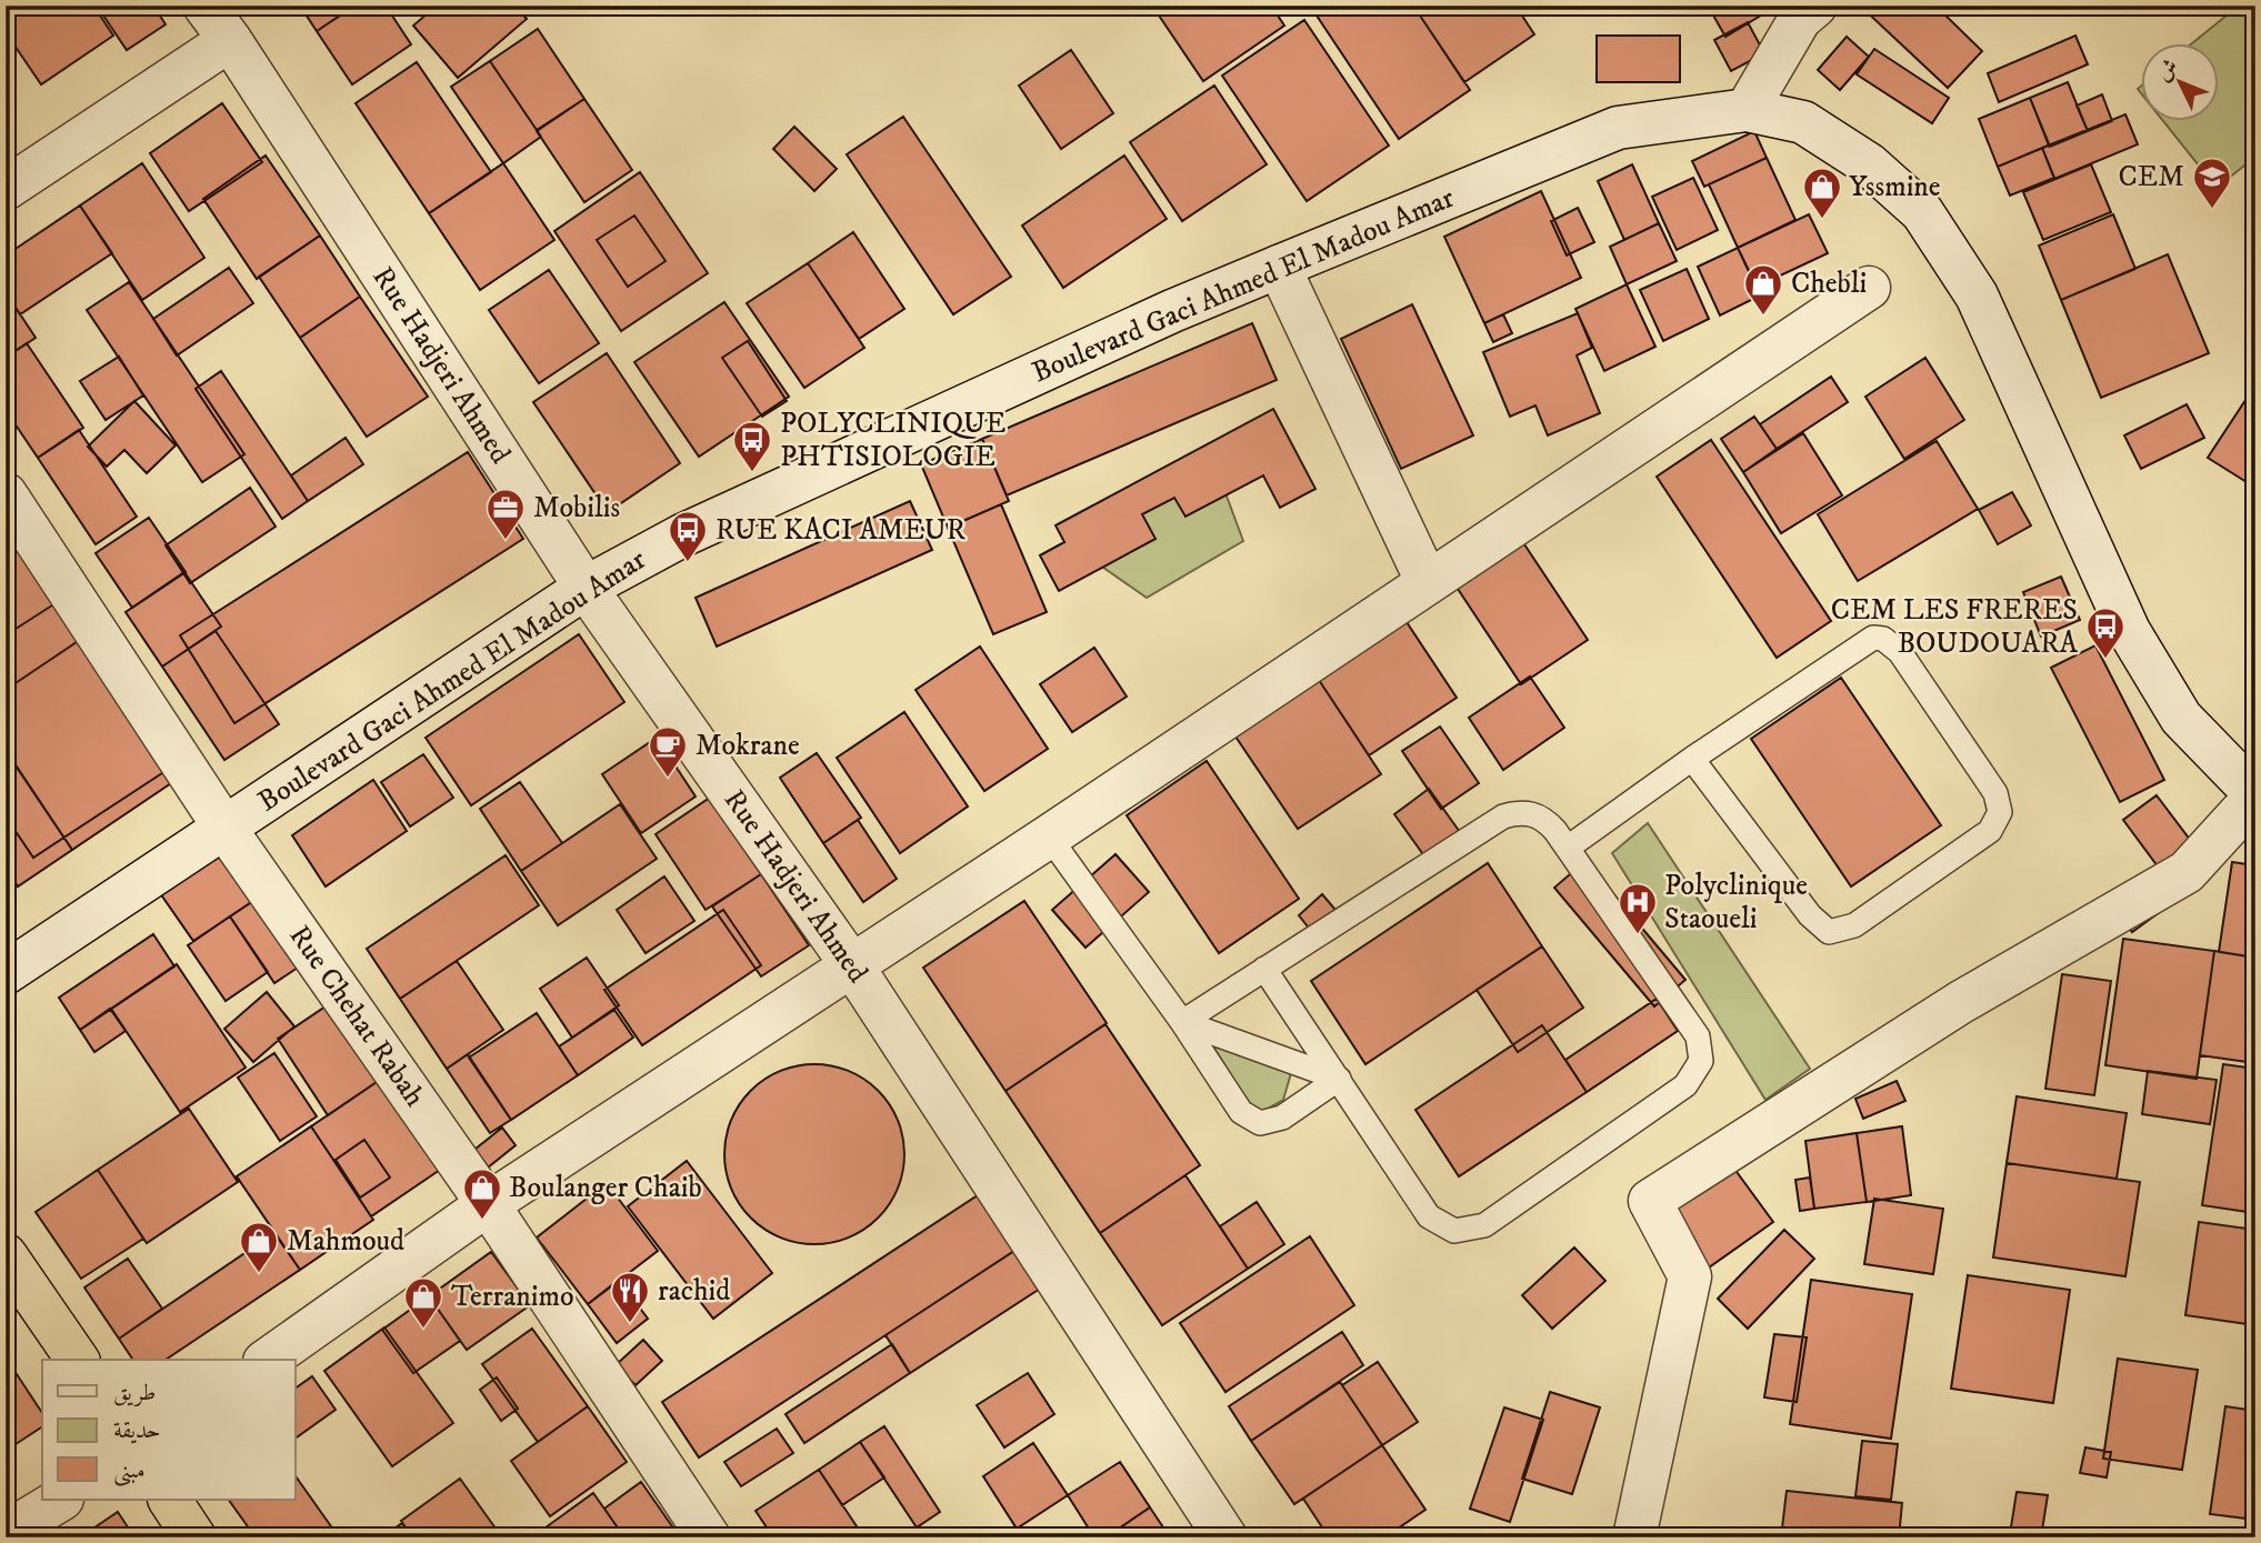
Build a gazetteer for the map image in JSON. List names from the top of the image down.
{
  "streets": {
    "street": ["Boulevard Gaci Ahmed El Madou Amar", "Rue Hadjeri Ahmed", "Rue Chehat Rabah"]
  },
  "crossings": [
    ["Boulevard Gaci Ahmed El Madou Amar", "Rue Hadjeri Ahmed"],
    ["Boulevard Gaci Ahmed El Madou Amar", "Rue Chehat Rabah"]
  ],
  "places": {
    "school or university": ["CEM"],
    "shop": [
      "Yssmine",
      "Chebli",
      "Boulanger Chaib",
      "Mahmoud",
      "Terranimo"
    ],
    "bus stop": ["POLYCLINIQUE PHTISIOLOGIE", "RUE KACI AMEUR", "CEM LES FRERES BOUDOUARA"],
    "office": ["Mobilis"],
    "cafe": ["Mokrane"],
    "hospital": ["Polyclinique Staoueli"],
    "restaurant": ["rachid"]
  },
  "legend": ["طريق", "حديقة", "مبنى"],
  "north": "top left"
}
